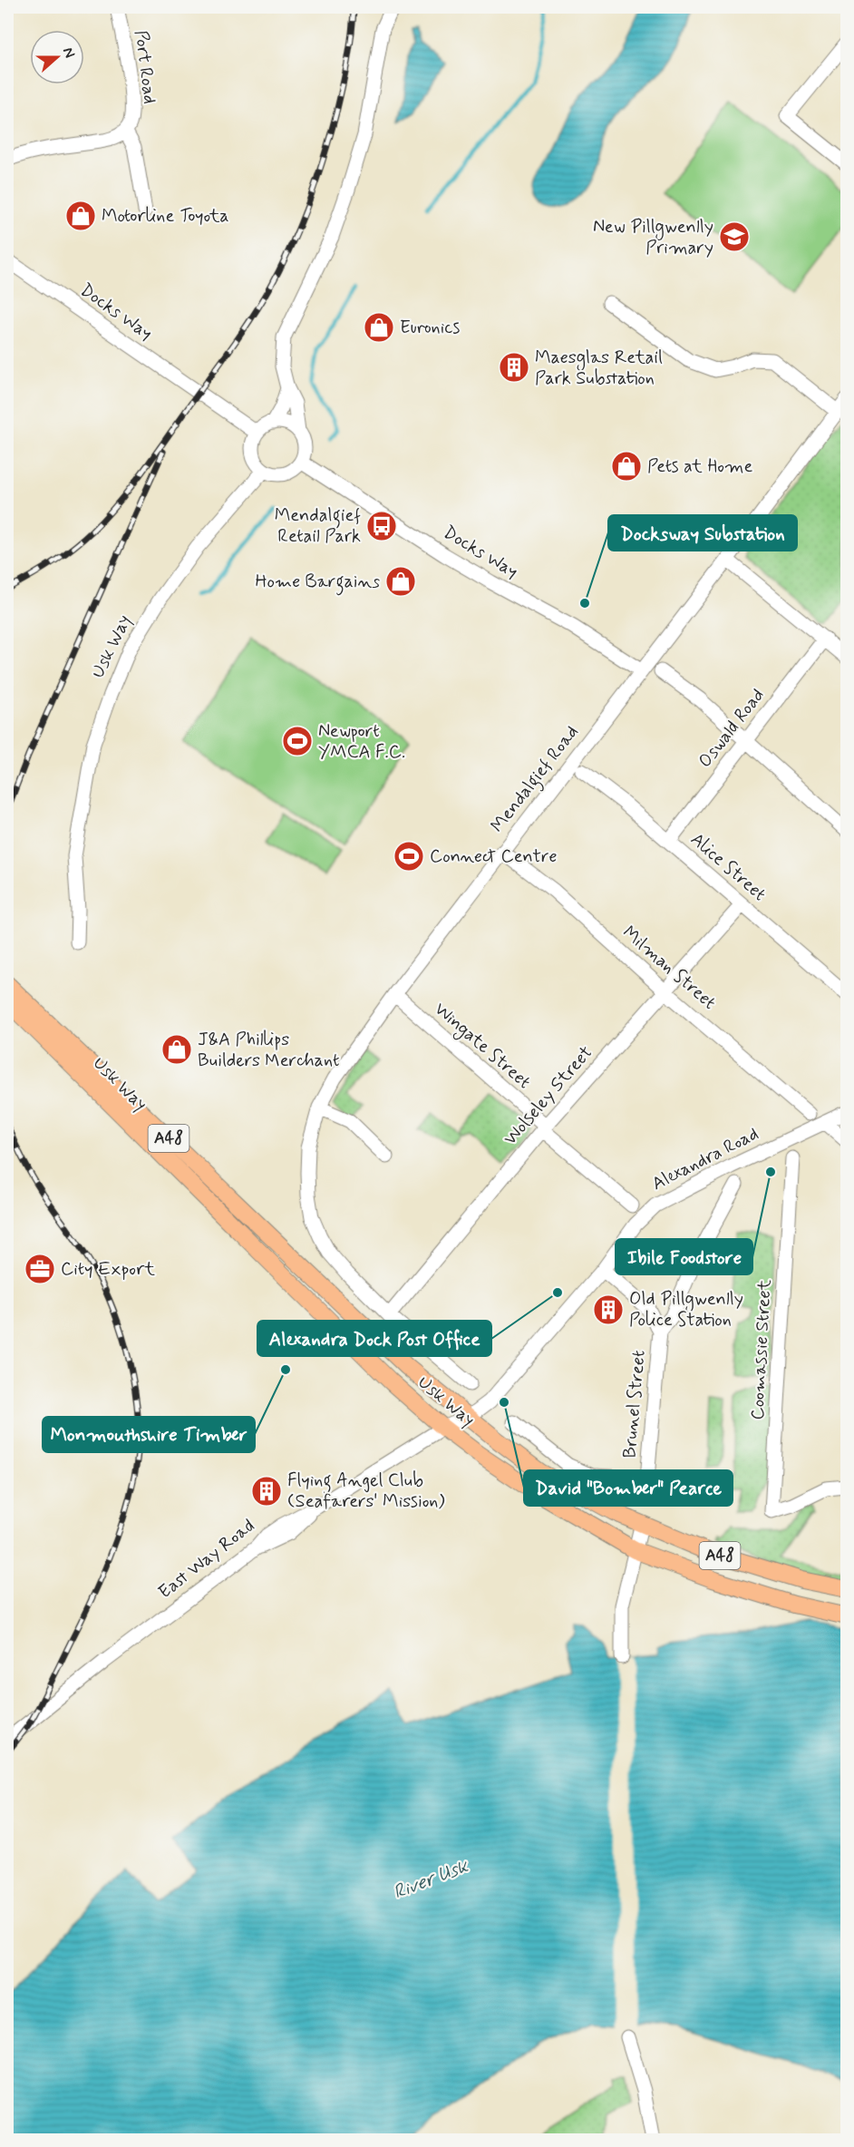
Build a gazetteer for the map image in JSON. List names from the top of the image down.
{
  "streets": {
    "main road": ["Usk Way", "A48"],
    "street": [
      "Port Road",
      "Docks Way",
      "Oswald Road",
      "Mendalgief Road",
      "Alice Street",
      "Milman Street",
      "Wingate Street",
      "Wolseley Street",
      "Alexandra Road",
      "Coomassie Street",
      "Brunel Street",
      "East Way Road"
    ]
  },
  "crossings": [
    ["Docks Way", "Usk Way"],
    ["Docks Way", "Mendalgief Road"],
    ["Usk Way", "Alexandra Road"],
    ["Usk Way", "East Way Road"],
    ["Oswald Road", "Alice Street"],
    ["Mendalgief Road", "Milman Street"],
    ["Mendalgief Road", "Wingate Street"],
    ["Mendalgief Road", "Wolseley Street"],
    ["Alice Street", "Wolseley Street"],
    ["Milman Street", "Wolseley Street"],
    ["Wingate Street", "Wolseley Street"],
    ["Alexandra Road", "Brunel Street"],
    ["Alexandra Road", "East Way Road"]
  ],
  "water": ["River Usk"],
  "places": {
    "shop": [
      "Motorline Toyota",
      "Euronics",
      "Pets at Home",
      "Home Bargains",
      "J&A Phillips Builders Merchant"
    ],
    "school or university": ["New Pillgwenlly Primary"],
    "building": ["Maesglas Retail Park Substation", "Old Pillgwenlly Police Station", "Flying Angel Club (Seafarers' Mission)"],
    "bus stop": ["Mendalgief Retail Park"],
    "other": [
      "Docksway Substation",
      "Ibile Foodstore",
      "Alexandra Dock Post Office",
      "Monmouthshire Timber",
      "David \"Bomber\" Pearce"
    ],
    "sports": ["Newport YMCA F.C.", "Connect Centre"],
    "office": ["City Export"]
  },
  "north": "right"
}
